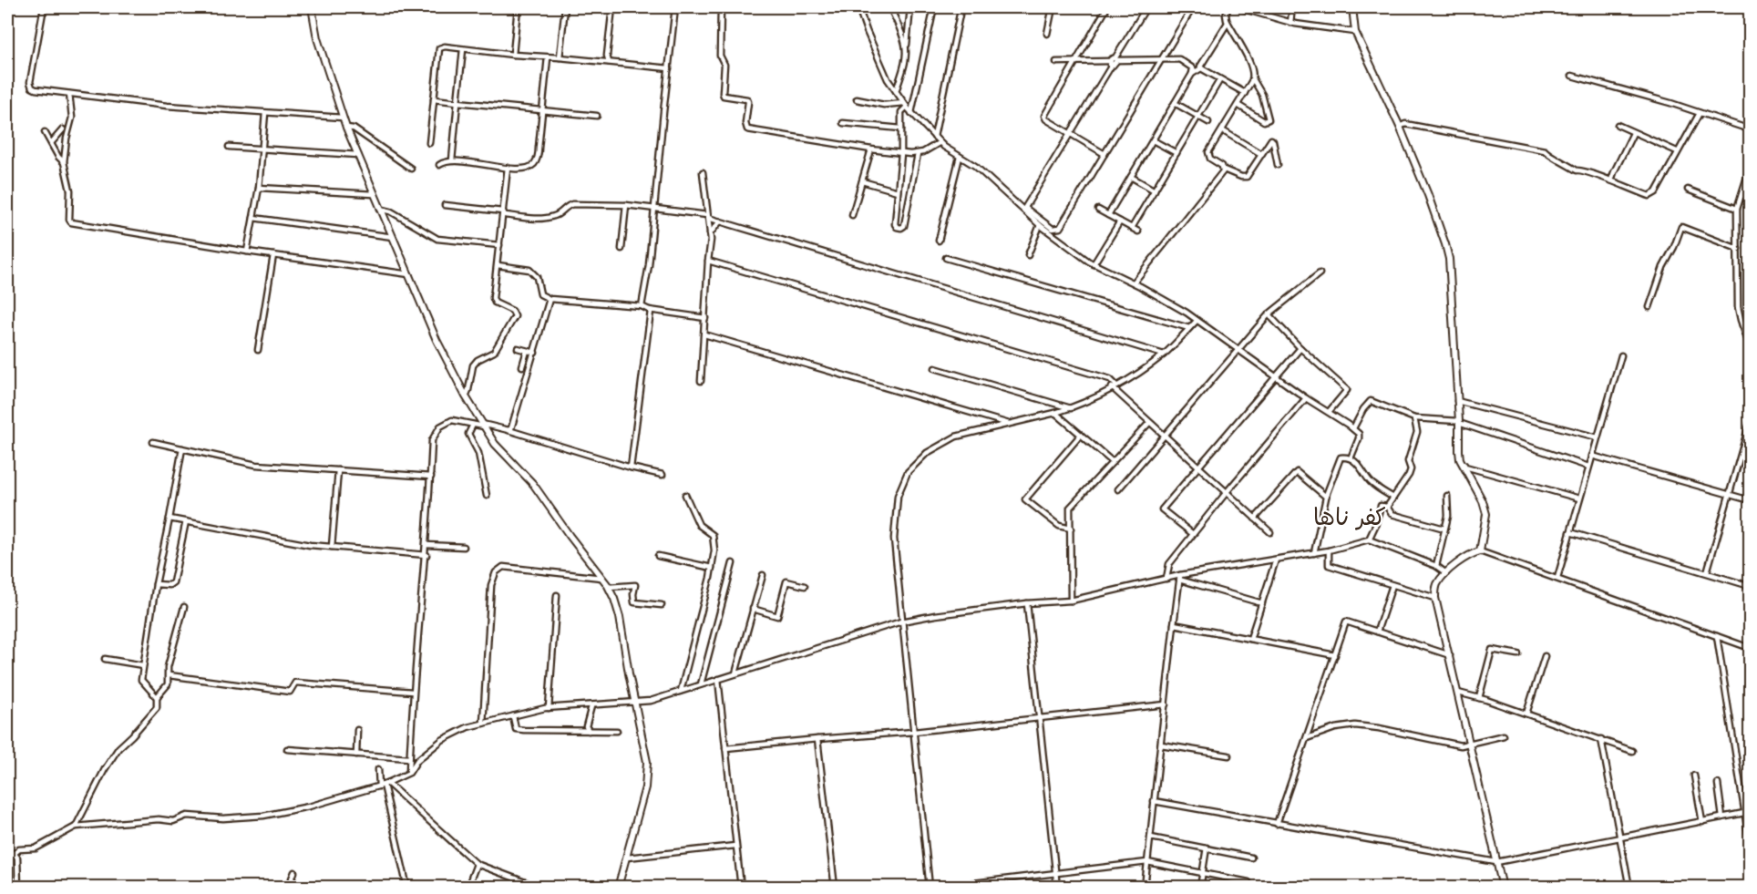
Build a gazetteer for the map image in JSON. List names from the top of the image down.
{
  "districts": ["كفر ناها"]
}
